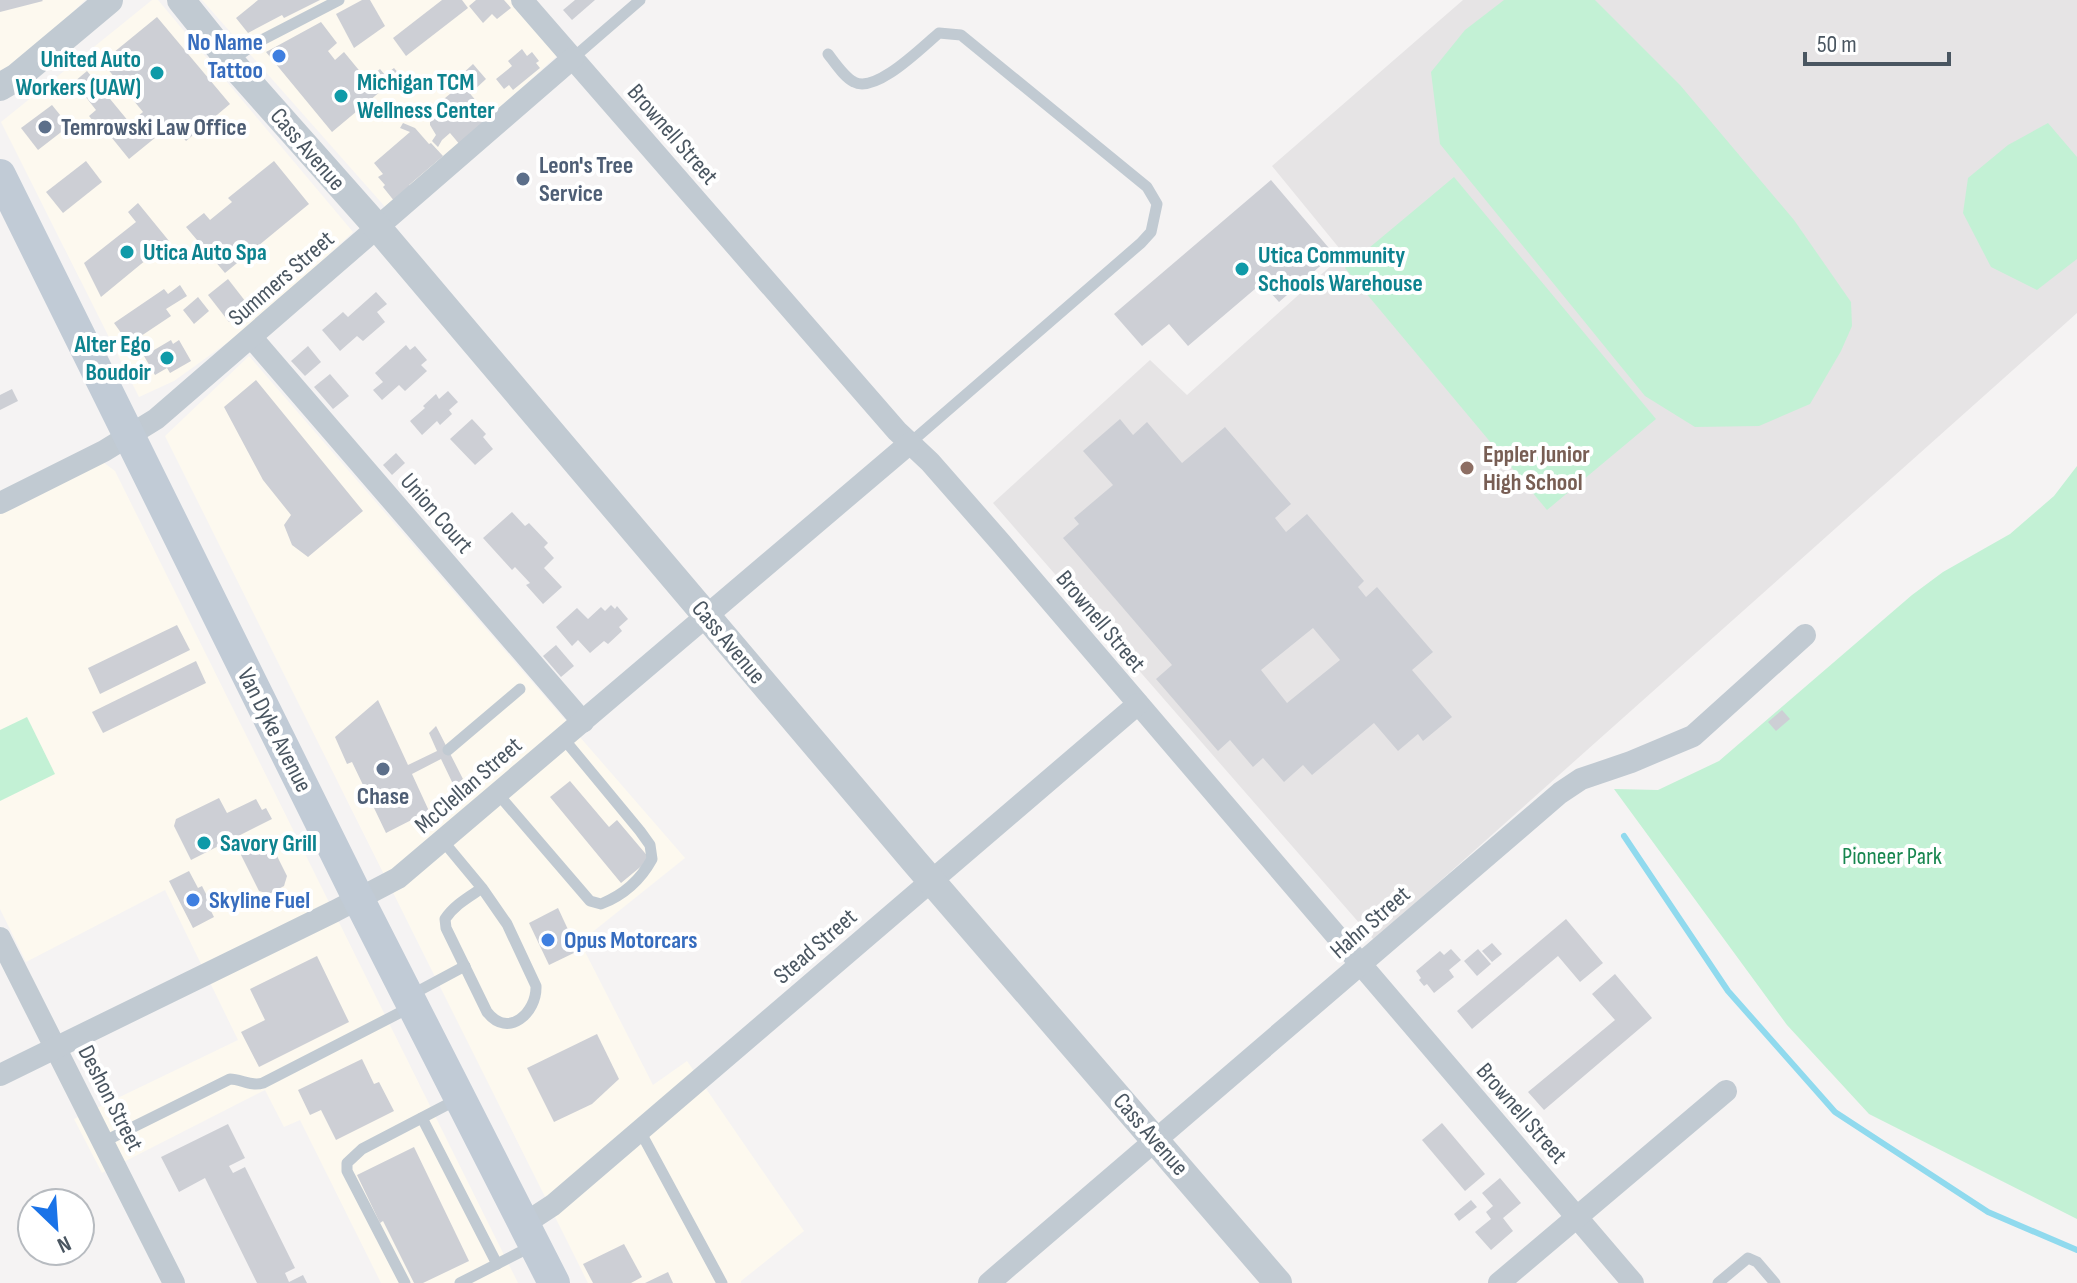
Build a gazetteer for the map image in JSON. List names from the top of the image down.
{
  "streets": {
    "main road": ["Van Dyke Avenue"],
    "street": [
      "Brownell Street",
      "Cass Avenue",
      "Summers Street",
      "Union Court",
      "McClellan Street",
      "Hahn Street",
      "Stead Street",
      "Deshon Street"
    ]
  },
  "crossings": [
    ["Brownell Street", "Summers Street"],
    ["Brownell Street", "McClellan Street"],
    ["Brownell Street", "Hahn Street"],
    ["Brownell Street", "Stead Street"],
    ["Cass Avenue", "Summers Street"],
    ["Cass Avenue", "McClellan Street"],
    ["Cass Avenue", "Hahn Street"],
    ["Cass Avenue", "Stead Street"],
    ["Summers Street", "Union Court"],
    ["Summers Street", "Van Dyke Avenue"],
    ["Union Court", "McClellan Street"],
    ["Van Dyke Avenue", "McClellan Street"],
    ["Van Dyke Avenue", "Stead Street"],
    ["McClellan Street", "Deshon Street"]
  ],
  "parks": ["Pioneer Park"],
  "places": [
    "No Name Tattoo",
    "United Auto Workers (UAW)",
    "Michigan TCM Wellness Center",
    "Temrowski Law Office",
    "Leon's Tree Service",
    "Utica Auto Spa",
    "Utica Community Schools Warehouse",
    "Alter Ego Boudoir",
    "Eppler Junior High School",
    "Chase",
    "Savory Grill",
    "Skyline Fuel",
    "Opus Motorcars"
  ],
  "scale_bar": "50 m",
  "north": "bottom right"
}
